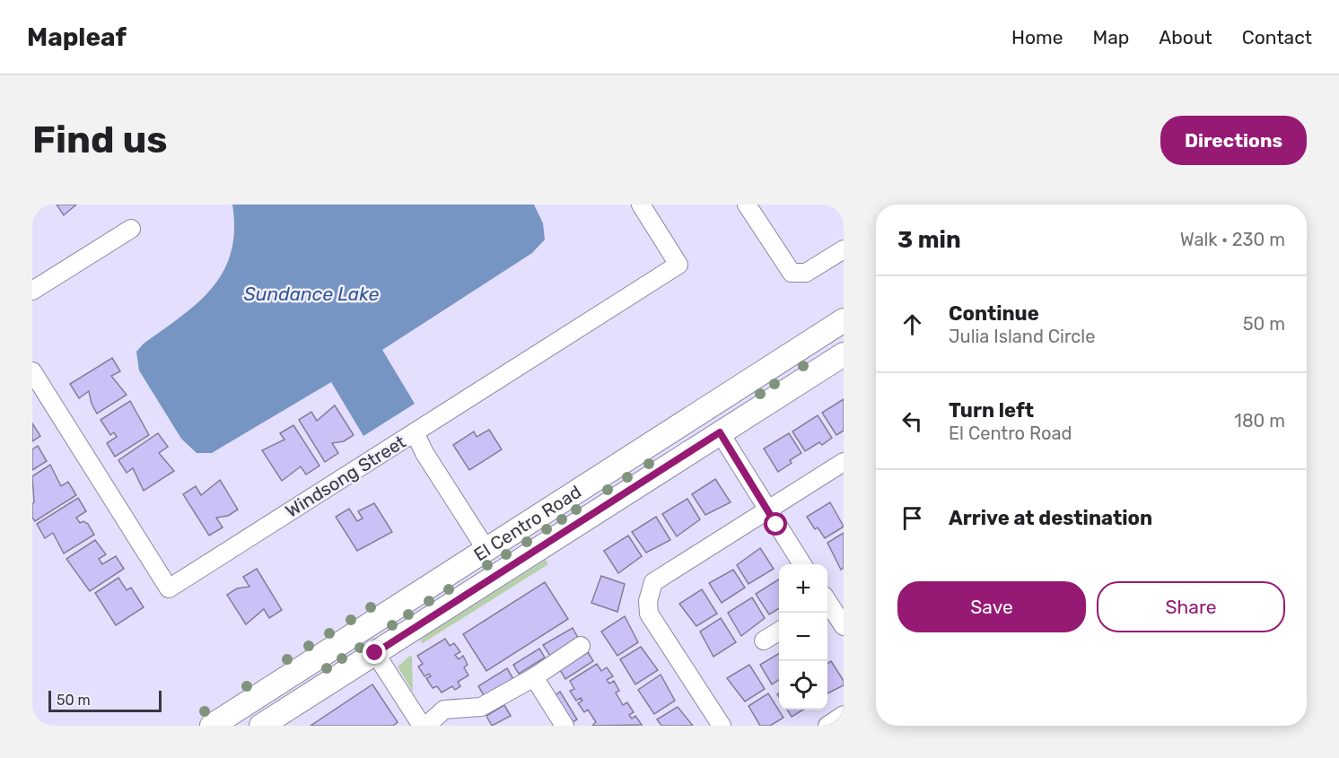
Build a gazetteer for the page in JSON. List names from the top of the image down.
{
  "streets": {
    "main road": ["El Centro Road"],
    "street": ["Windsong Street"]
  },
  "water": ["Sundance Lake"],
  "scale_bar": "50 m",
  "page": {
    "header": "Mapleaf",
    "nav": [
      "Home",
      "Map",
      "About",
      "Contact"
    ],
    "buttons": [
      "Directions",
      ["Save", "Share"]
    ],
    "title": "Find us",
    "heading": ["3 min", "Walk · 230 m"],
    "list": [
      ["Continue", "Julia Island Circle", "50 m"],
      ["Turn left", "El Centro Road", "180 m"],
      "Arrive at destination"
    ],
    "map_buttons": ["+", "−"],
    "scale": "50 m"
  }
}
